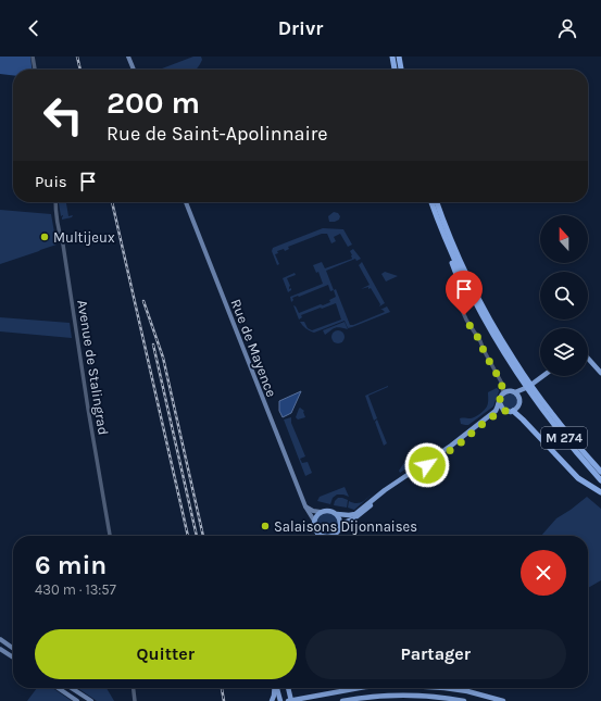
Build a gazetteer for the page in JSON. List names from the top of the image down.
{
  "streets": {
    "highway": ["M 274"],
    "main road": ["Rue de Mayence"],
    "street": ["Avenue de Stalingrad"]
  },
  "places": ["Multijeux", "Salaisons Dijonnaises"],
  "north": "top",
  "page": {
    "header": "Drivr",
    "turn": ["200 m", "Rue de Saint-Apolinnaire"],
    "then": "Puis",
    "heading": ["6 min", "430 m · 13:57"],
    "buttons": ["Quitter", "Partager"]
  }
}
